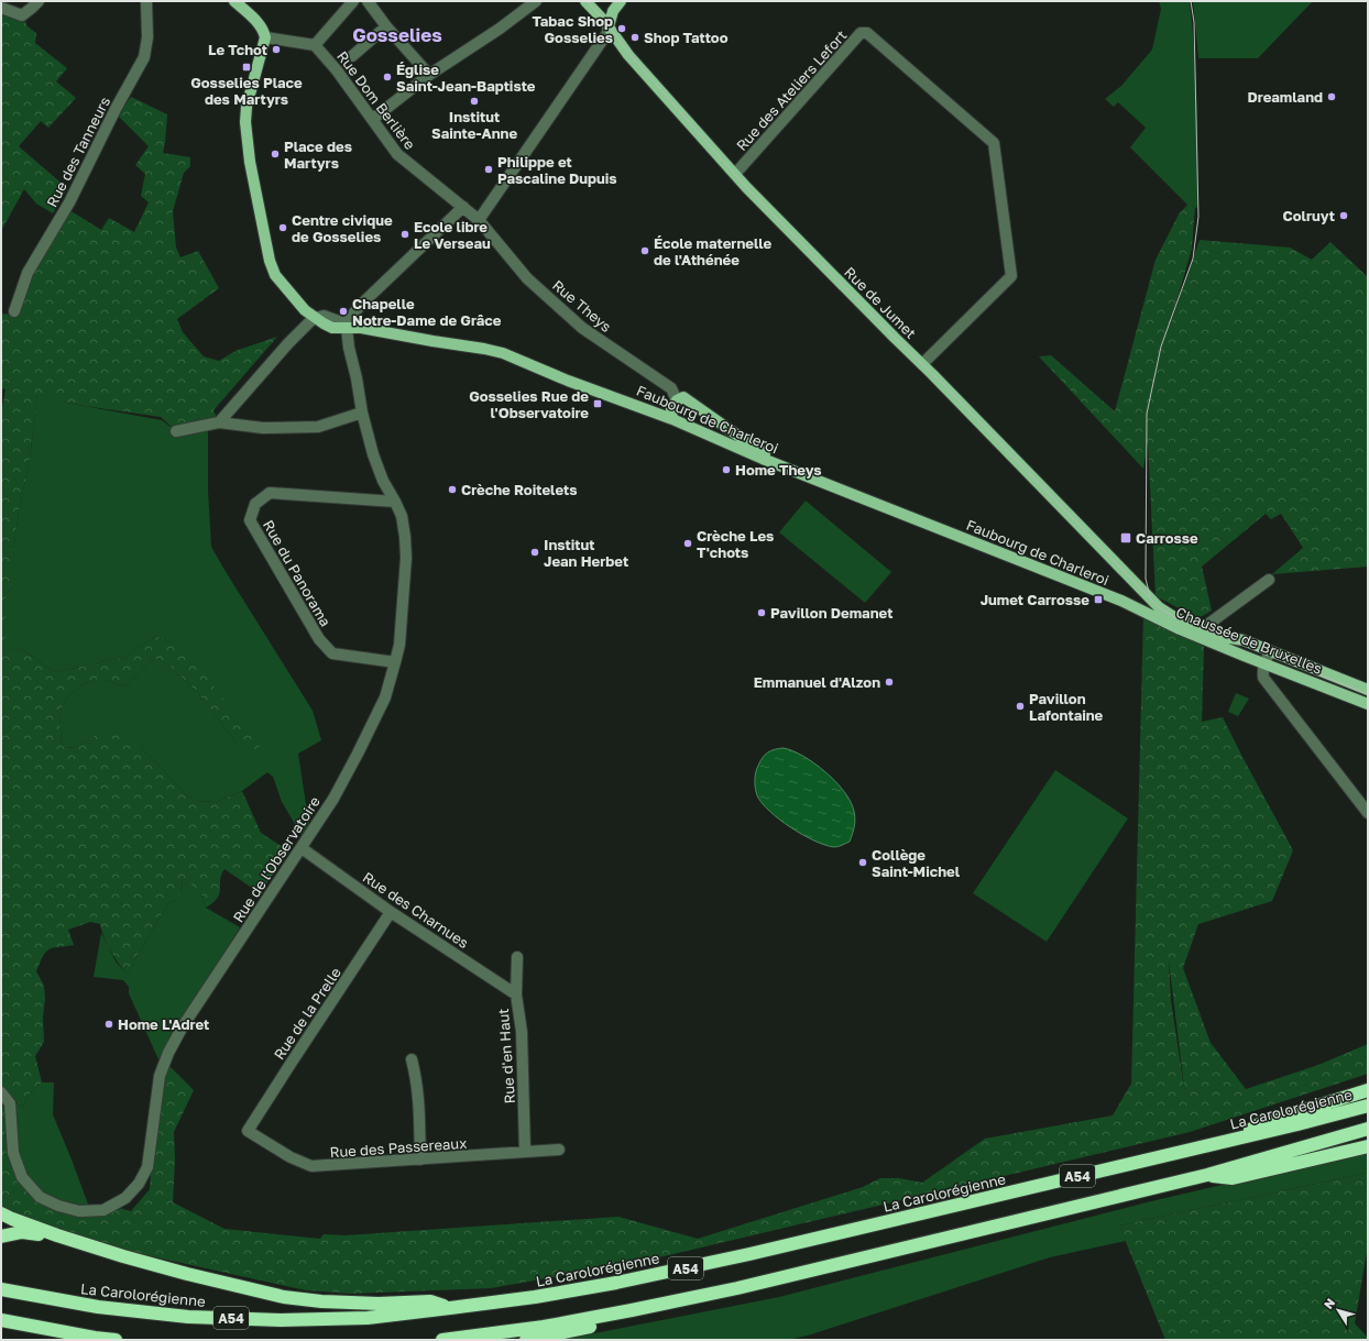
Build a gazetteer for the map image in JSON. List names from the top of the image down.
{
  "streets": {
    "highway": ["La Carolorégienne", "A54"],
    "main road": ["Rue de Jumet", "Faubourg de Charleroi", "Chaussée de Bruxelles"],
    "street": [
      "Rue des Ateliers Lefort",
      "Rue Dom Berlière",
      "Rue des Tanneurs",
      "Rue Theys",
      "Rue du Panorama",
      "Rue de l'Observatoire",
      "Rue des Charnues",
      "Rue de la Prelle",
      "Rue d'en Haut",
      "Rue des Passereaux"
    ]
  },
  "crossings": [
    ["Rue des Ateliers Lefort", "Rue de Jumet"],
    ["Rue Dom Berlière", "Rue Theys"],
    ["Rue de Jumet", "Chaussée de Bruxelles"],
    ["Rue Theys", "Faubourg de Charleroi"],
    ["Faubourg de Charleroi", "Chaussée de Bruxelles"],
    ["Faubourg de Charleroi", "Rue de l'Observatoire"],
    ["Rue du Panorama", "Rue de l'Observatoire"],
    ["Rue de l'Observatoire", "Rue des Charnues"],
    ["Rue des Charnues", "Rue de la Prelle"],
    ["Rue des Charnues", "Rue d'en Haut"],
    ["Rue de la Prelle", "Rue des Passereaux"],
    ["Rue d'en Haut", "Rue des Passereaux"]
  ],
  "districts": ["Gosselies"],
  "places": {
    "other": [
      "Tabac Shop Gosselies",
      "Shop Tattoo",
      "Le Tchot",
      "Église Saint-Jean-Baptiste",
      "Dreamland",
      "Institut Sainte-Anne",
      "Place des Martyrs",
      "Philippe et Pascaline Dupuis",
      "Colruyt",
      "Centre civique de Gosselies",
      "Ecole libre Le Verseau",
      "École maternelle de l'Athénée",
      "Chapelle Notre-Dame de Grâce",
      "Home Theys",
      "Crèche Roitelets",
      "Crèche Les T'chots",
      "Institut Jean Herbet",
      "Pavillon Demanet",
      "Emmanuel d'Alzon",
      "Pavillon Lafontaine",
      "Collège Saint-Michel",
      "Home L'Adret"
    ],
    "transit": [
      "Gosselies Place des Martyrs",
      "Gosselies Rue de l'Observatoire",
      "Carrosse",
      "Jumet Carrosse"
    ]
  },
  "north": "top left"
}
